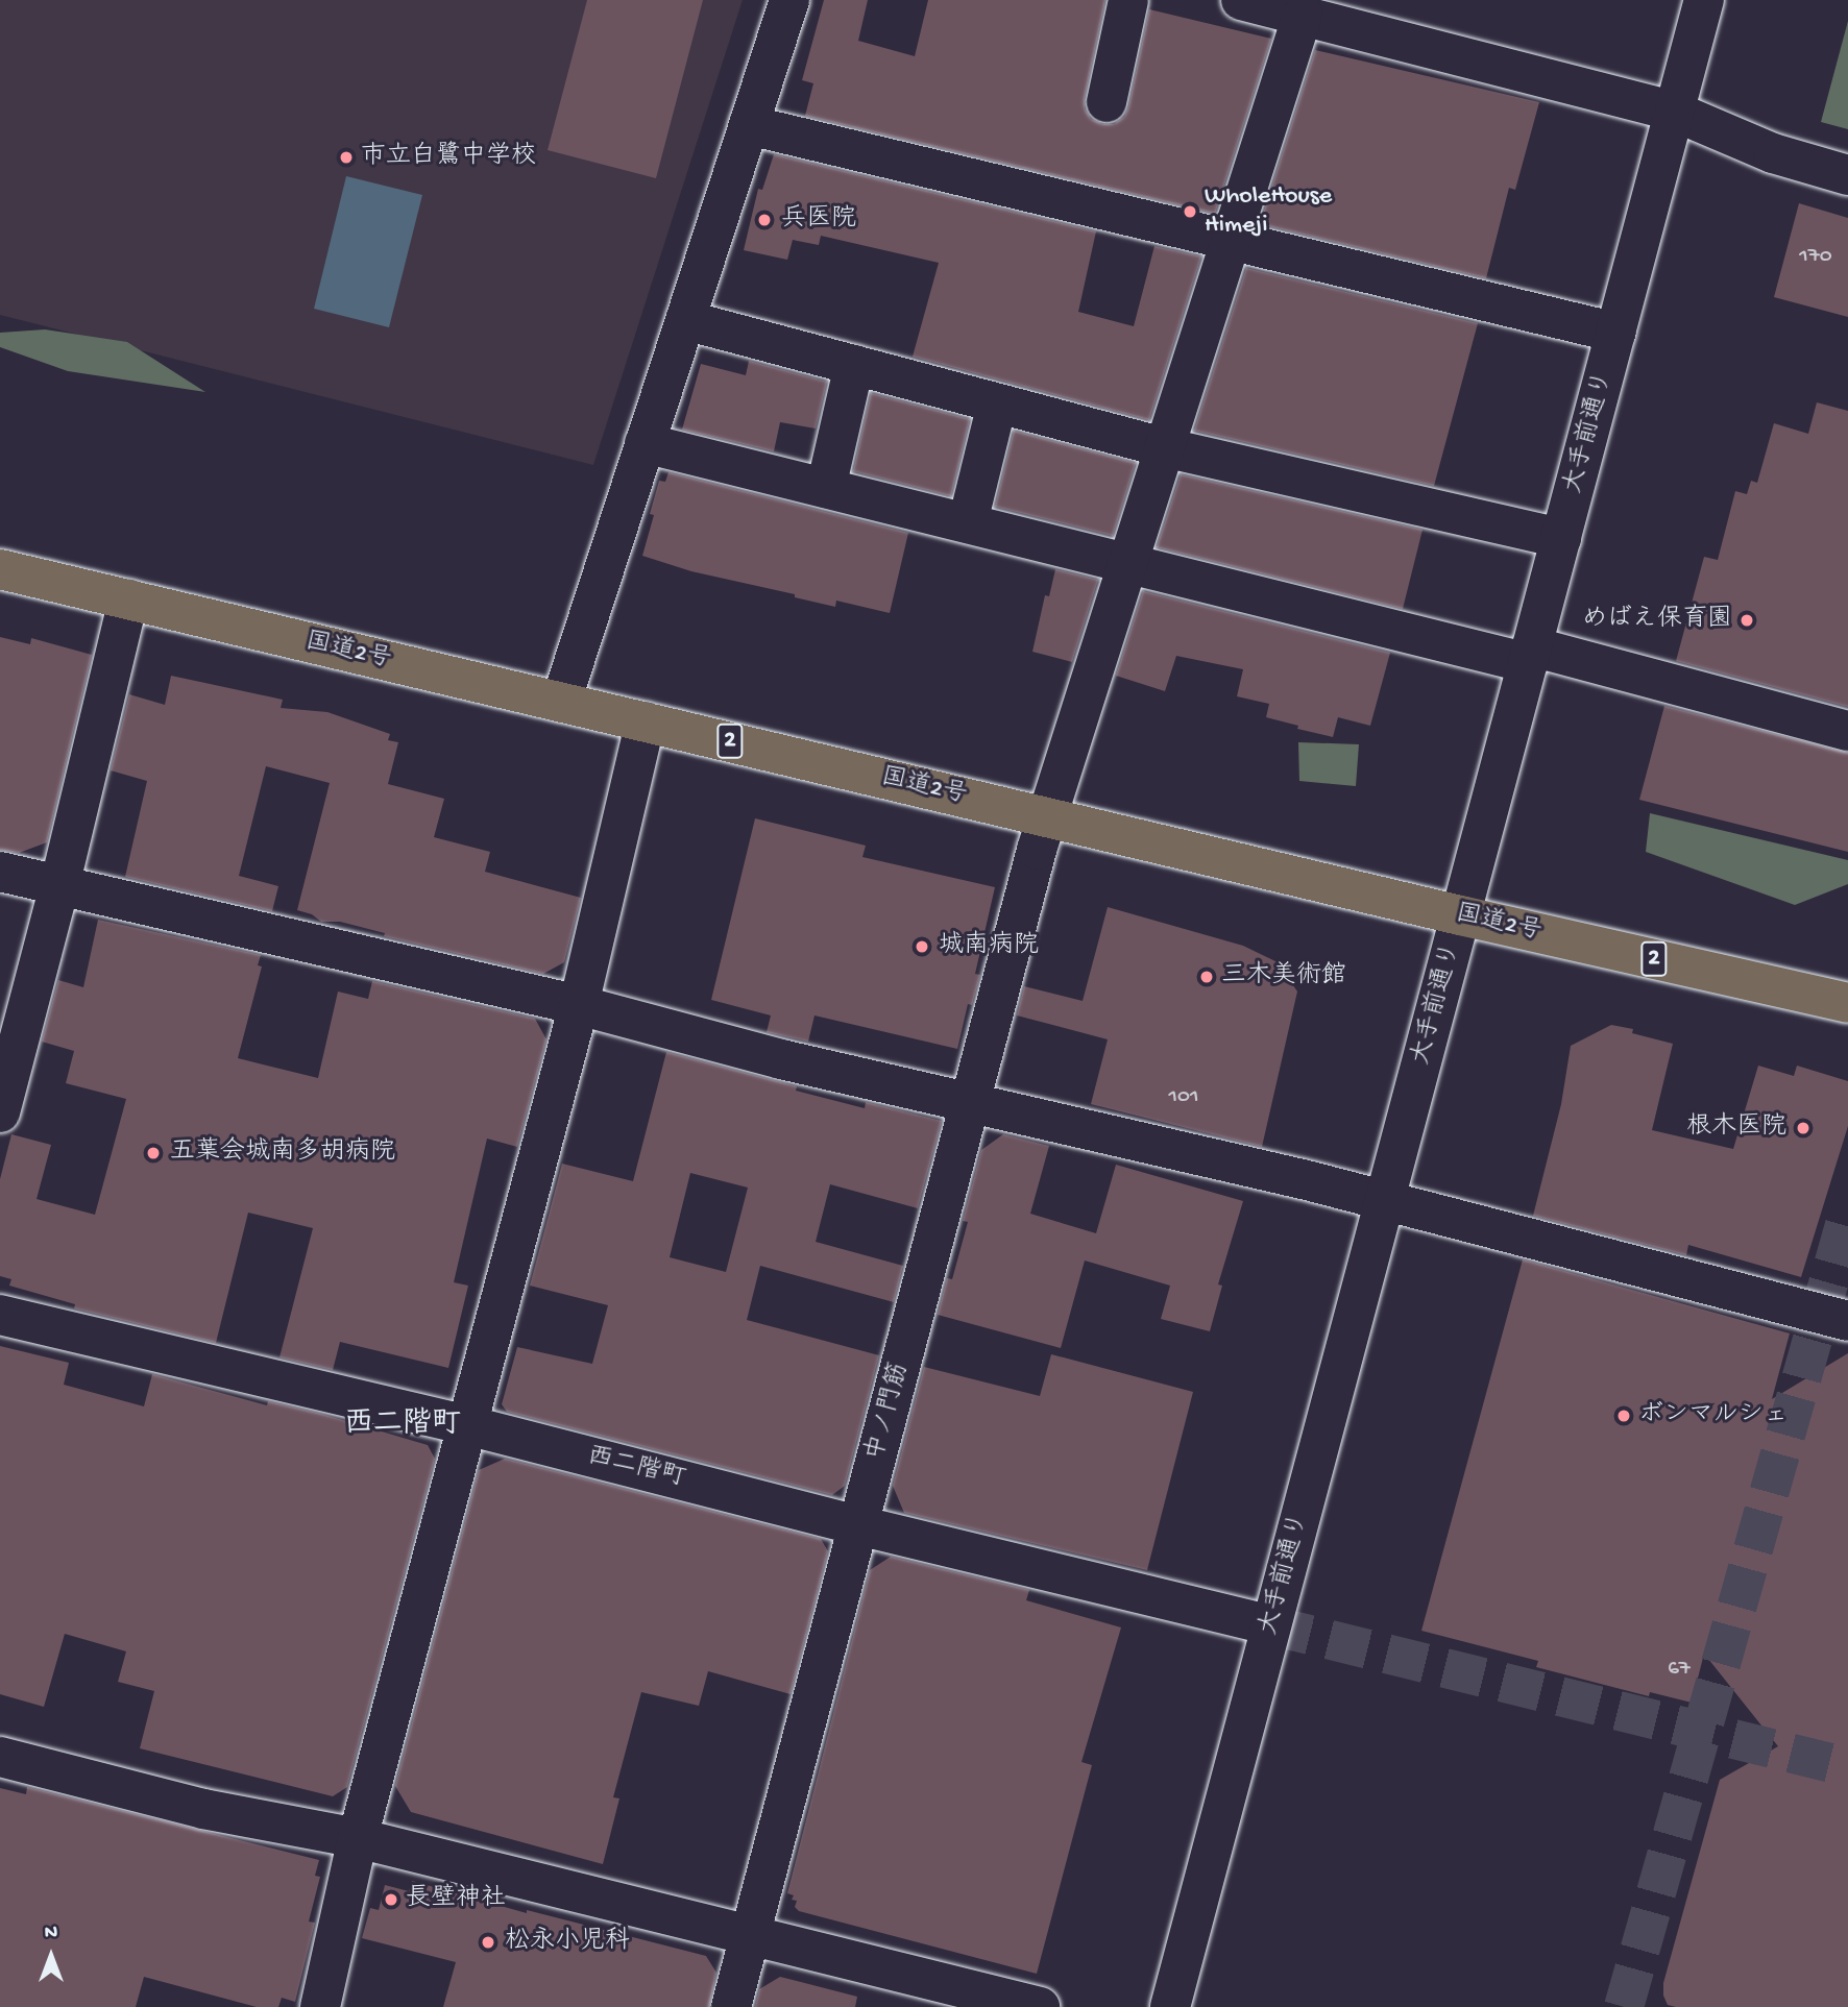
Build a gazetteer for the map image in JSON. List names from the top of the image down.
{
  "streets": {
    "highway": ["国道2号", "2"],
    "street": ["大手前通り", "中ノ門筋", "西二階町"]
  },
  "crossings": [
    ["大手前通り", "国道2号"],
    ["大手前通り", "西二階町"],
    ["国道2号", "中ノ門筋"],
    ["中ノ門筋", "西二階町"]
  ],
  "districts": ["西二階町"],
  "places": [
    "市立白鷺中学校",
    "WholeHouse Himeji",
    "兵医院",
    "めばえ保育園",
    "城南病院",
    "三木美術館",
    "根木医院",
    "五葉会城南多胡病院",
    "ボンマルシェ",
    "長壁神社",
    "松永小児科"
  ],
  "house_numbers": ["170", "101", "67"],
  "north": "top"
}
